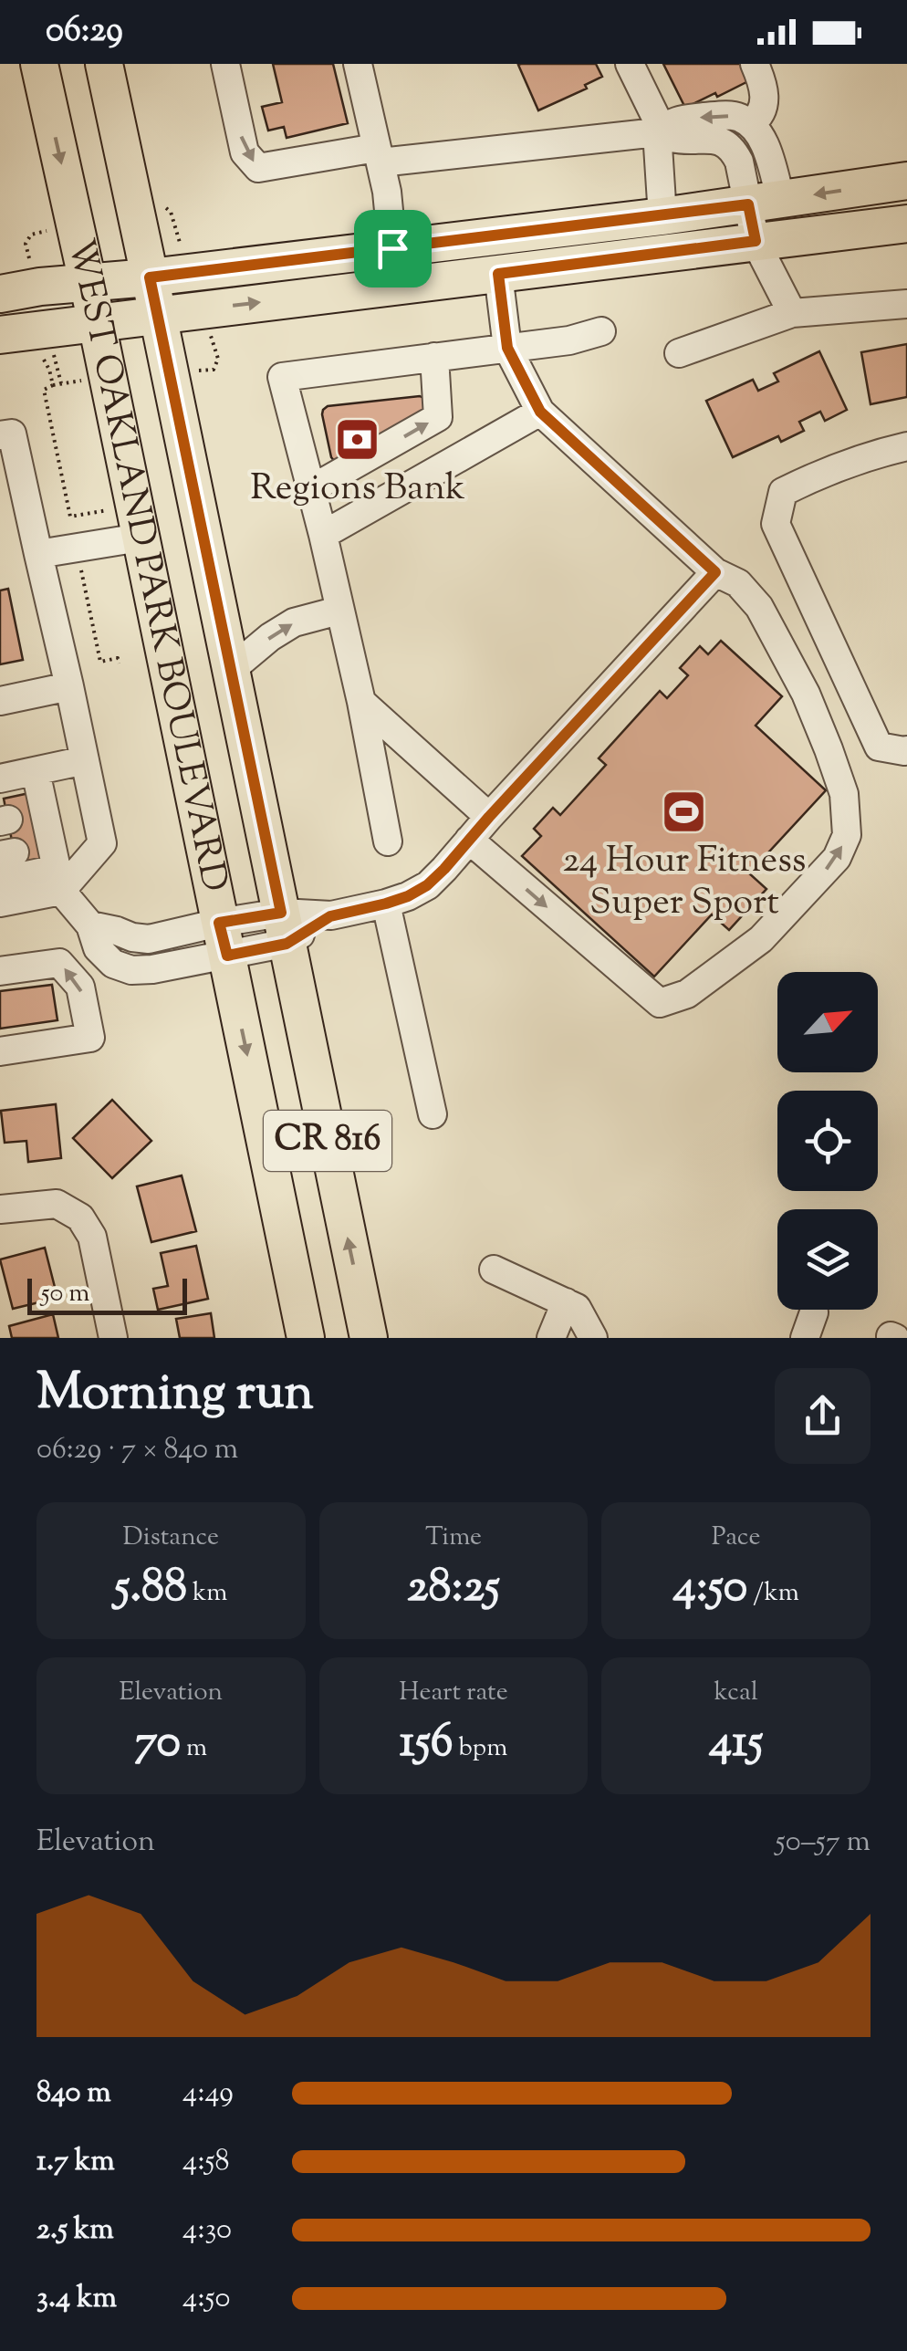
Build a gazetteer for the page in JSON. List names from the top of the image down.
{
  "streets": {
    "main road": ["WEST OAKLAND PARK BOULEVARD", "CR 816"]
  },
  "places": {
    "bank": ["Regions Bank"],
    "sports": ["24 Hour Fitness Super Sport"]
  },
  "scale_bar": "50 m",
  "north": "top right",
  "page": {
    "status": "06:29",
    "scale": "50 m",
    "heading": ["Morning run", "06:29 · 7 × 840 m"],
    "stats": [
      ["Distance", "5.88 km"],
      ["Time", "28:25"],
      ["Pace", "4:50 /km"],
      ["Elevation", "70 m"],
      ["Heart rate", "156 bpm"],
      ["kcal", "415"]
    ],
    "chart": ["Elevation", "50–57 m"],
    "list": [
      {
        "name": "840 m",
        "note": "4:49"
      },
      {
        "name": "1.7 km",
        "note": "4:58"
      },
      {
        "name": "2.5 km",
        "note": "4:30"
      },
      {
        "name": "3.4 km",
        "note": "4:50"
      }
    ]
  }
}
